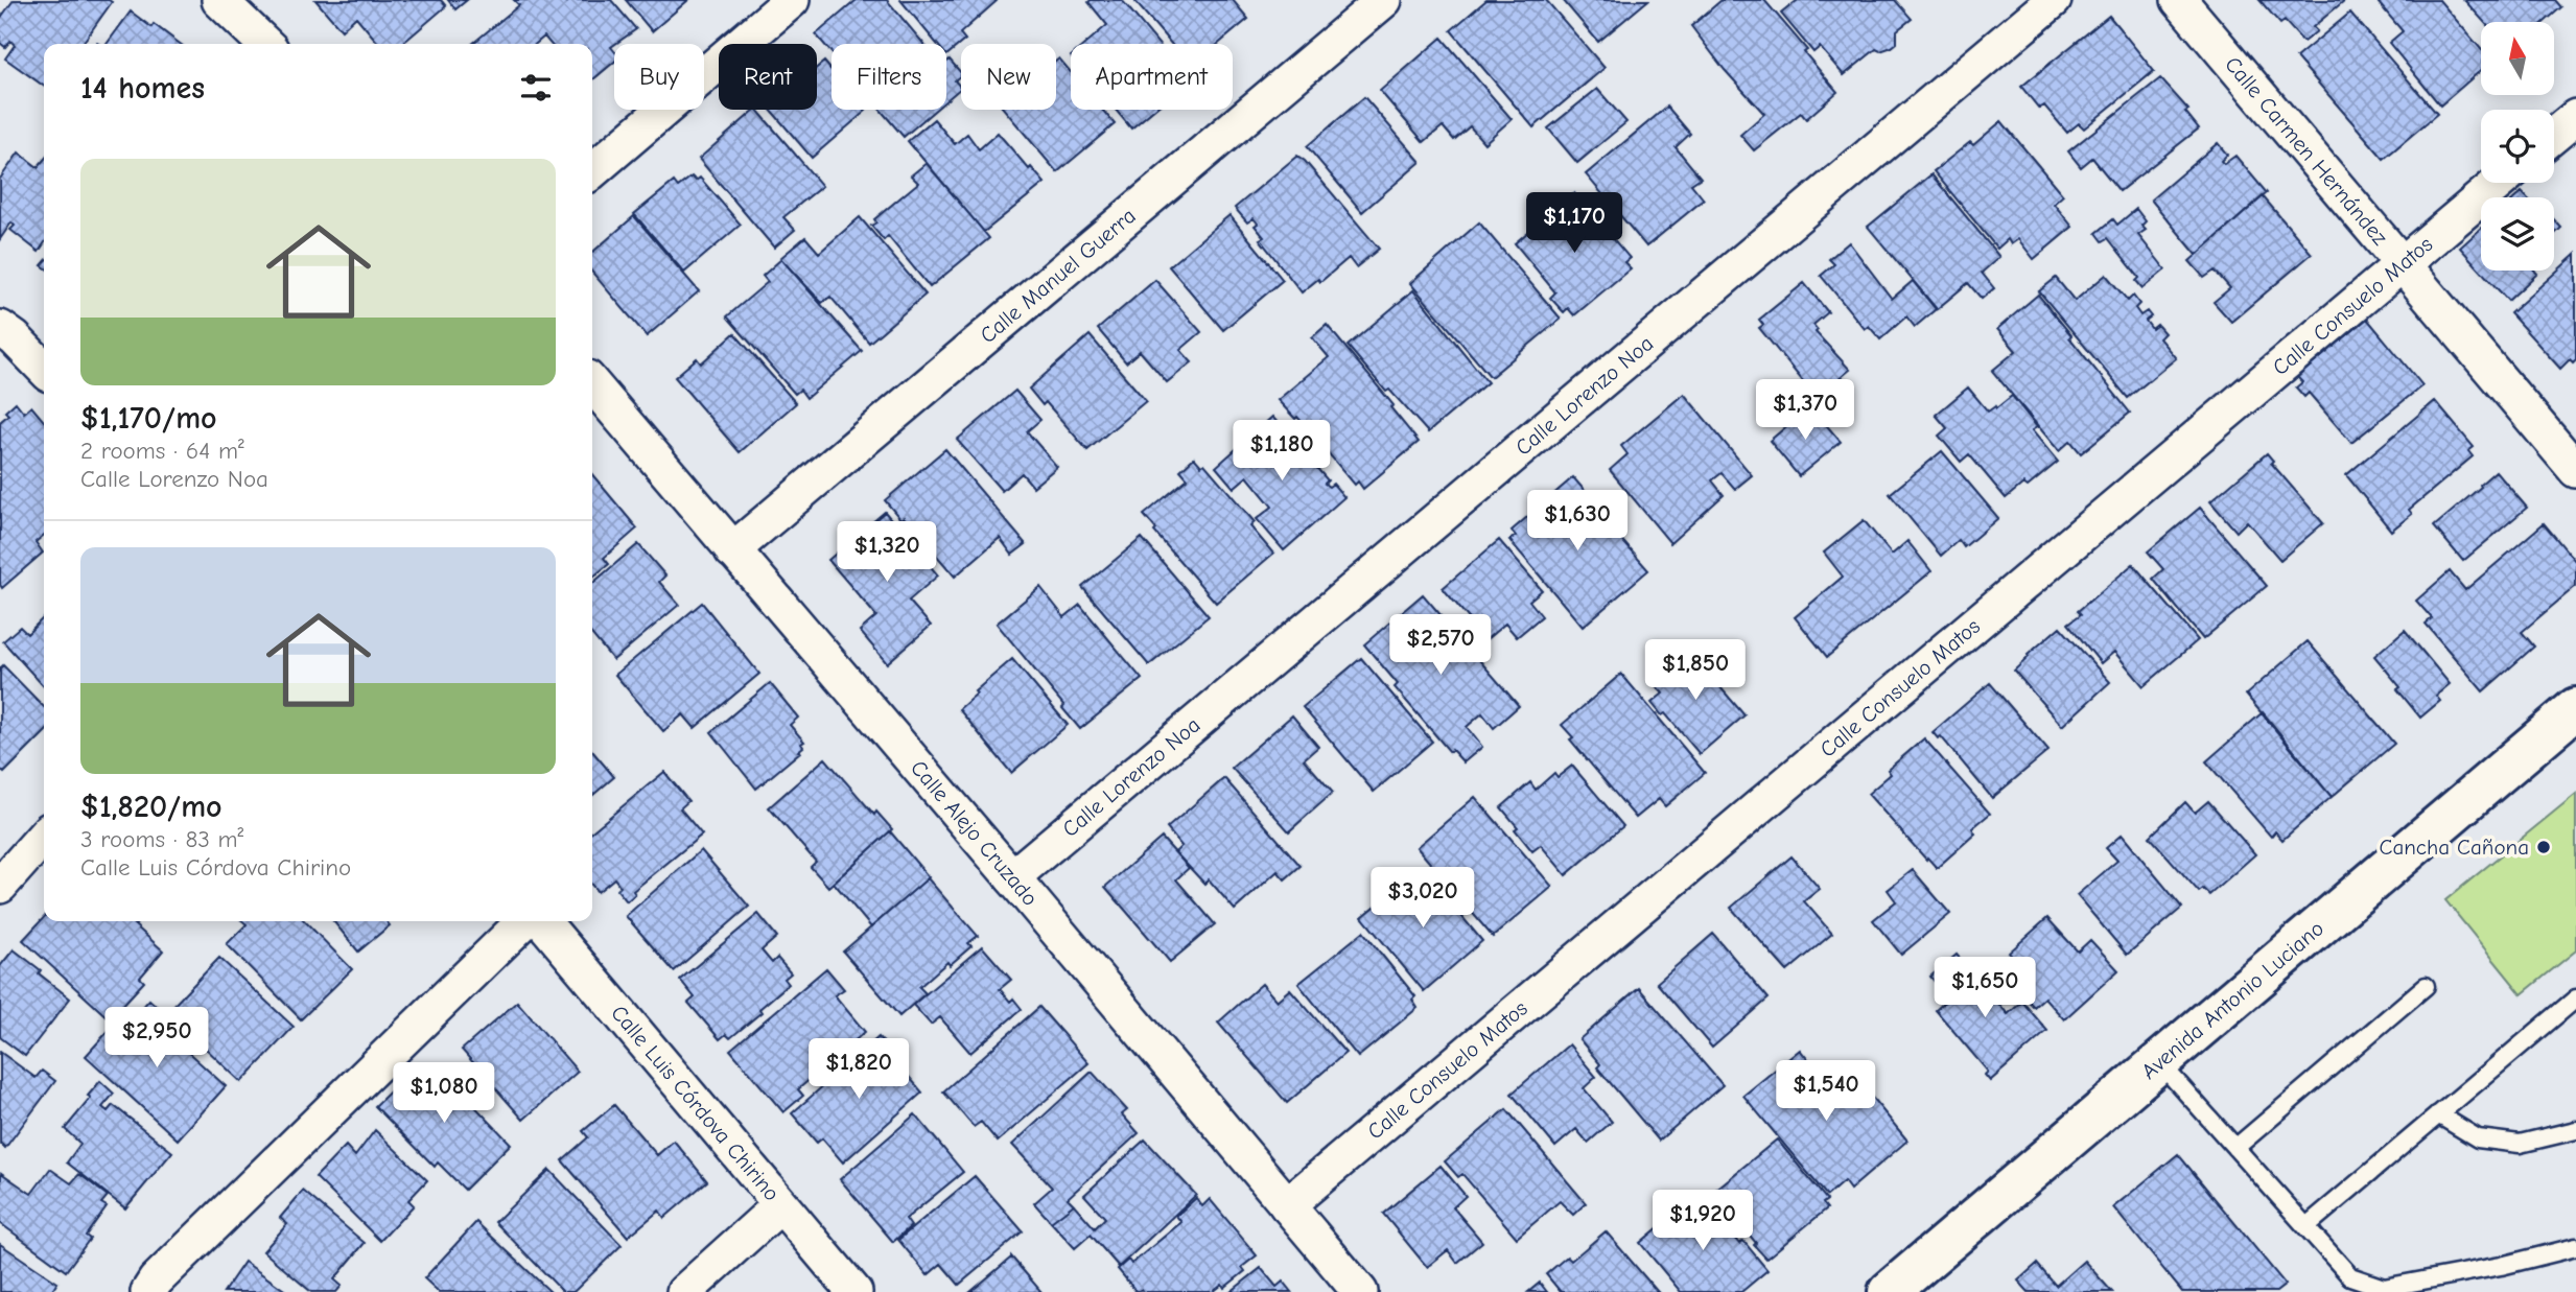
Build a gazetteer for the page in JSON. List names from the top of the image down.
{
  "streets": {
    "street": [
      "Calle Carmen Hernández",
      "Calle Manuel Guerra",
      "Calle Consuelo Matos",
      "Calle Lorenzo Noa",
      "Calle Alejo Cruzado",
      "Avenida Antonio Luciano",
      "Calle Luis Córdova Chirino"
    ]
  },
  "crossings": [
    ["Calle Carmen Hernández", "Calle Consuelo Matos"],
    ["Calle Manuel Guerra", "Calle Alejo Cruzado"],
    ["Calle Consuelo Matos", "Calle Alejo Cruzado"],
    ["Calle Lorenzo Noa", "Calle Alejo Cruzado"]
  ],
  "places": ["Cancha Cañona"],
  "north": "top",
  "page": {
    "chip": [
      "Buy",
      "Rent",
      "Filters",
      "New",
      "Apartment"
    ],
    "heading": "14 homes",
    "list": [
      {
        "name": "$1,170/mo",
        "note": "2 rooms · 64 m² · Calle Lorenzo Noa"
      },
      {
        "name": "$1,820/mo",
        "note": "3 rooms · 83 m² · Calle Luis Córdova Chirino"
      }
    ],
    "price": [
      "$1,170",
      "$1,370",
      "$1,180",
      "$1,630",
      "$1,320",
      "$2,570",
      "$1,850",
      "$3,020",
      "$1,650",
      "$2,950",
      "$1,820",
      "$1,540",
      "$1,080",
      "$1,920"
    ]
  }
}
